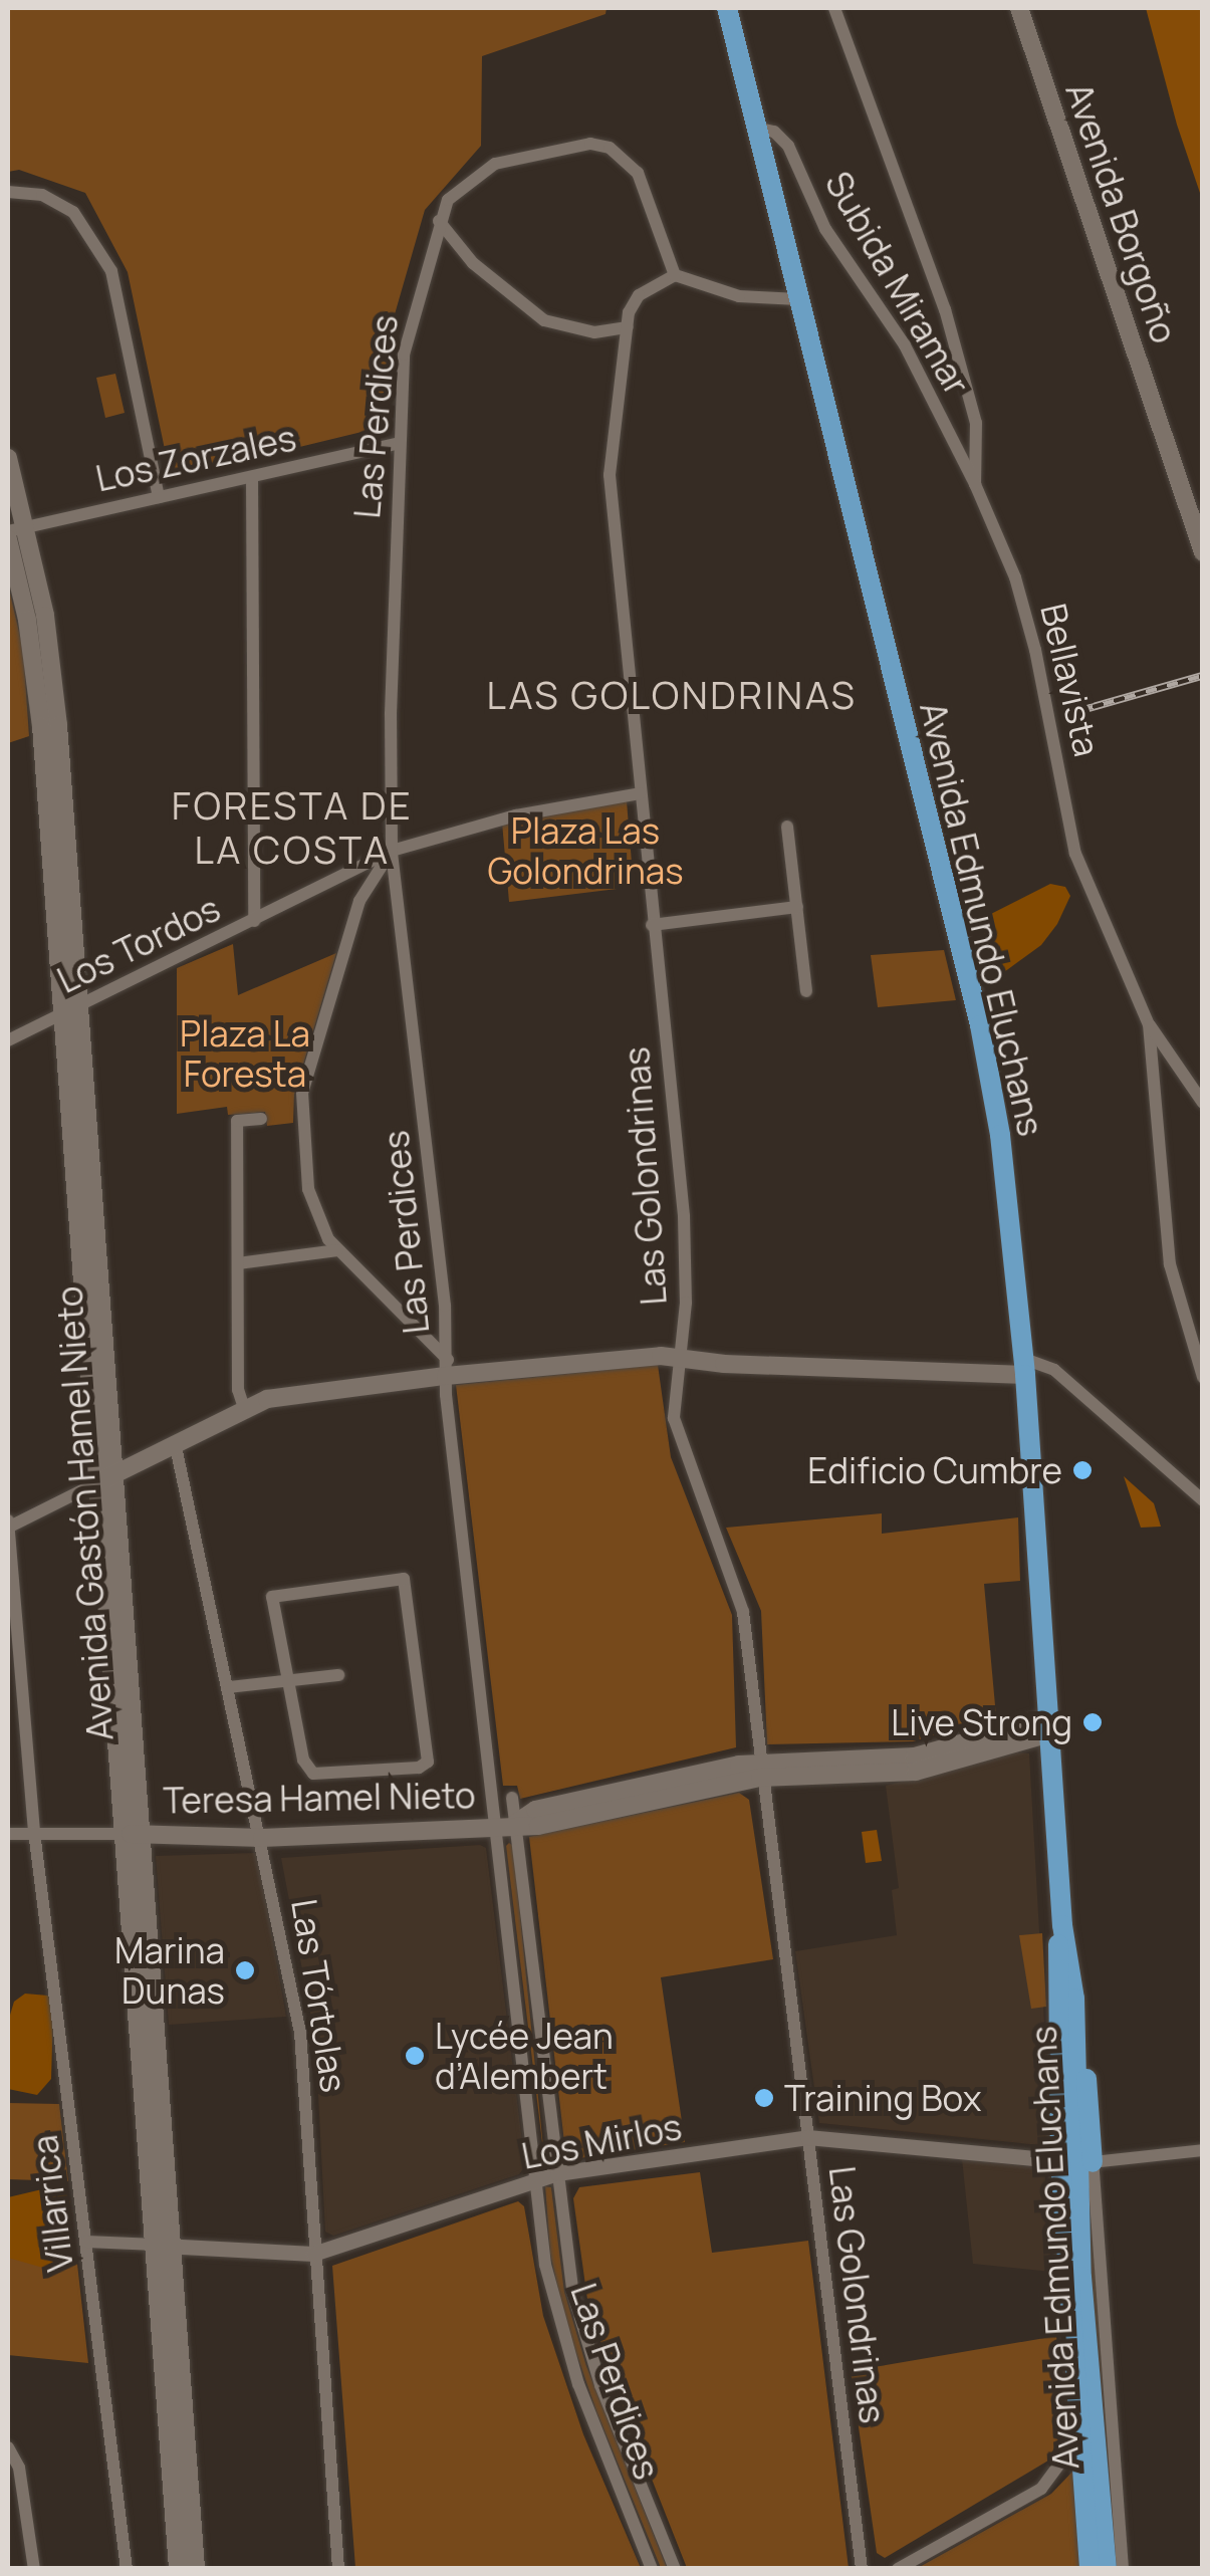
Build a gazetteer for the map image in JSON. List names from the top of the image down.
{
  "streets": {
    "main road": [
      "Avenida Borgoño",
      "Avenida Edmundo Eluchans",
      "Avenida Gastón Hamel Nieto",
      "Teresa Hamel Nieto"
    ],
    "street": [
      "Subida Miramar",
      "Las Perdices",
      "Los Zorzales",
      "Bellavista",
      "Los Tordos",
      "Las Golondrinas",
      "Las Tórtolas",
      "Los Mirlos",
      "Villarrica"
    ]
  },
  "crossings": [
    ["Subida Miramar", "Bellavista"],
    ["Subida Miramar", "Avenida Edmundo Eluchans"],
    ["Las Perdices", "Los Zorzales"],
    ["Las Perdices", "Los Tordos"],
    ["Las Perdices", "Las Golondrinas"],
    ["Las Perdices", "Teresa Hamel Nieto"],
    ["Las Perdices", "Los Mirlos"],
    ["Los Zorzales", "Avenida Gastón Hamel Nieto"],
    ["Avenida Edmundo Eluchans", "Teresa Hamel Nieto"],
    ["Avenida Edmundo Eluchans", "Los Mirlos"],
    ["Los Tordos", "Las Golondrinas"],
    ["Los Tordos", "Avenida Gastón Hamel Nieto"],
    ["Las Golondrinas", "Teresa Hamel Nieto"],
    ["Las Golondrinas", "Los Mirlos"],
    ["Avenida Gastón Hamel Nieto", "Teresa Hamel Nieto"],
    ["Avenida Gastón Hamel Nieto", "Los Mirlos"],
    ["Teresa Hamel Nieto", "Las Tórtolas"],
    ["Las Tórtolas", "Los Mirlos"],
    ["Los Mirlos", "Villarrica"]
  ],
  "districts": ["LAS GOLONDRINAS", "FORESTA DE LA COSTA"],
  "parks": ["Plaza Las Golondrinas", "Plaza La Foresta"],
  "places": [
    "Edificio Cumbre",
    "Live Strong",
    "Marina Dunas",
    "Lycée Jean d’Alembert",
    "Training Box"
  ]
}
